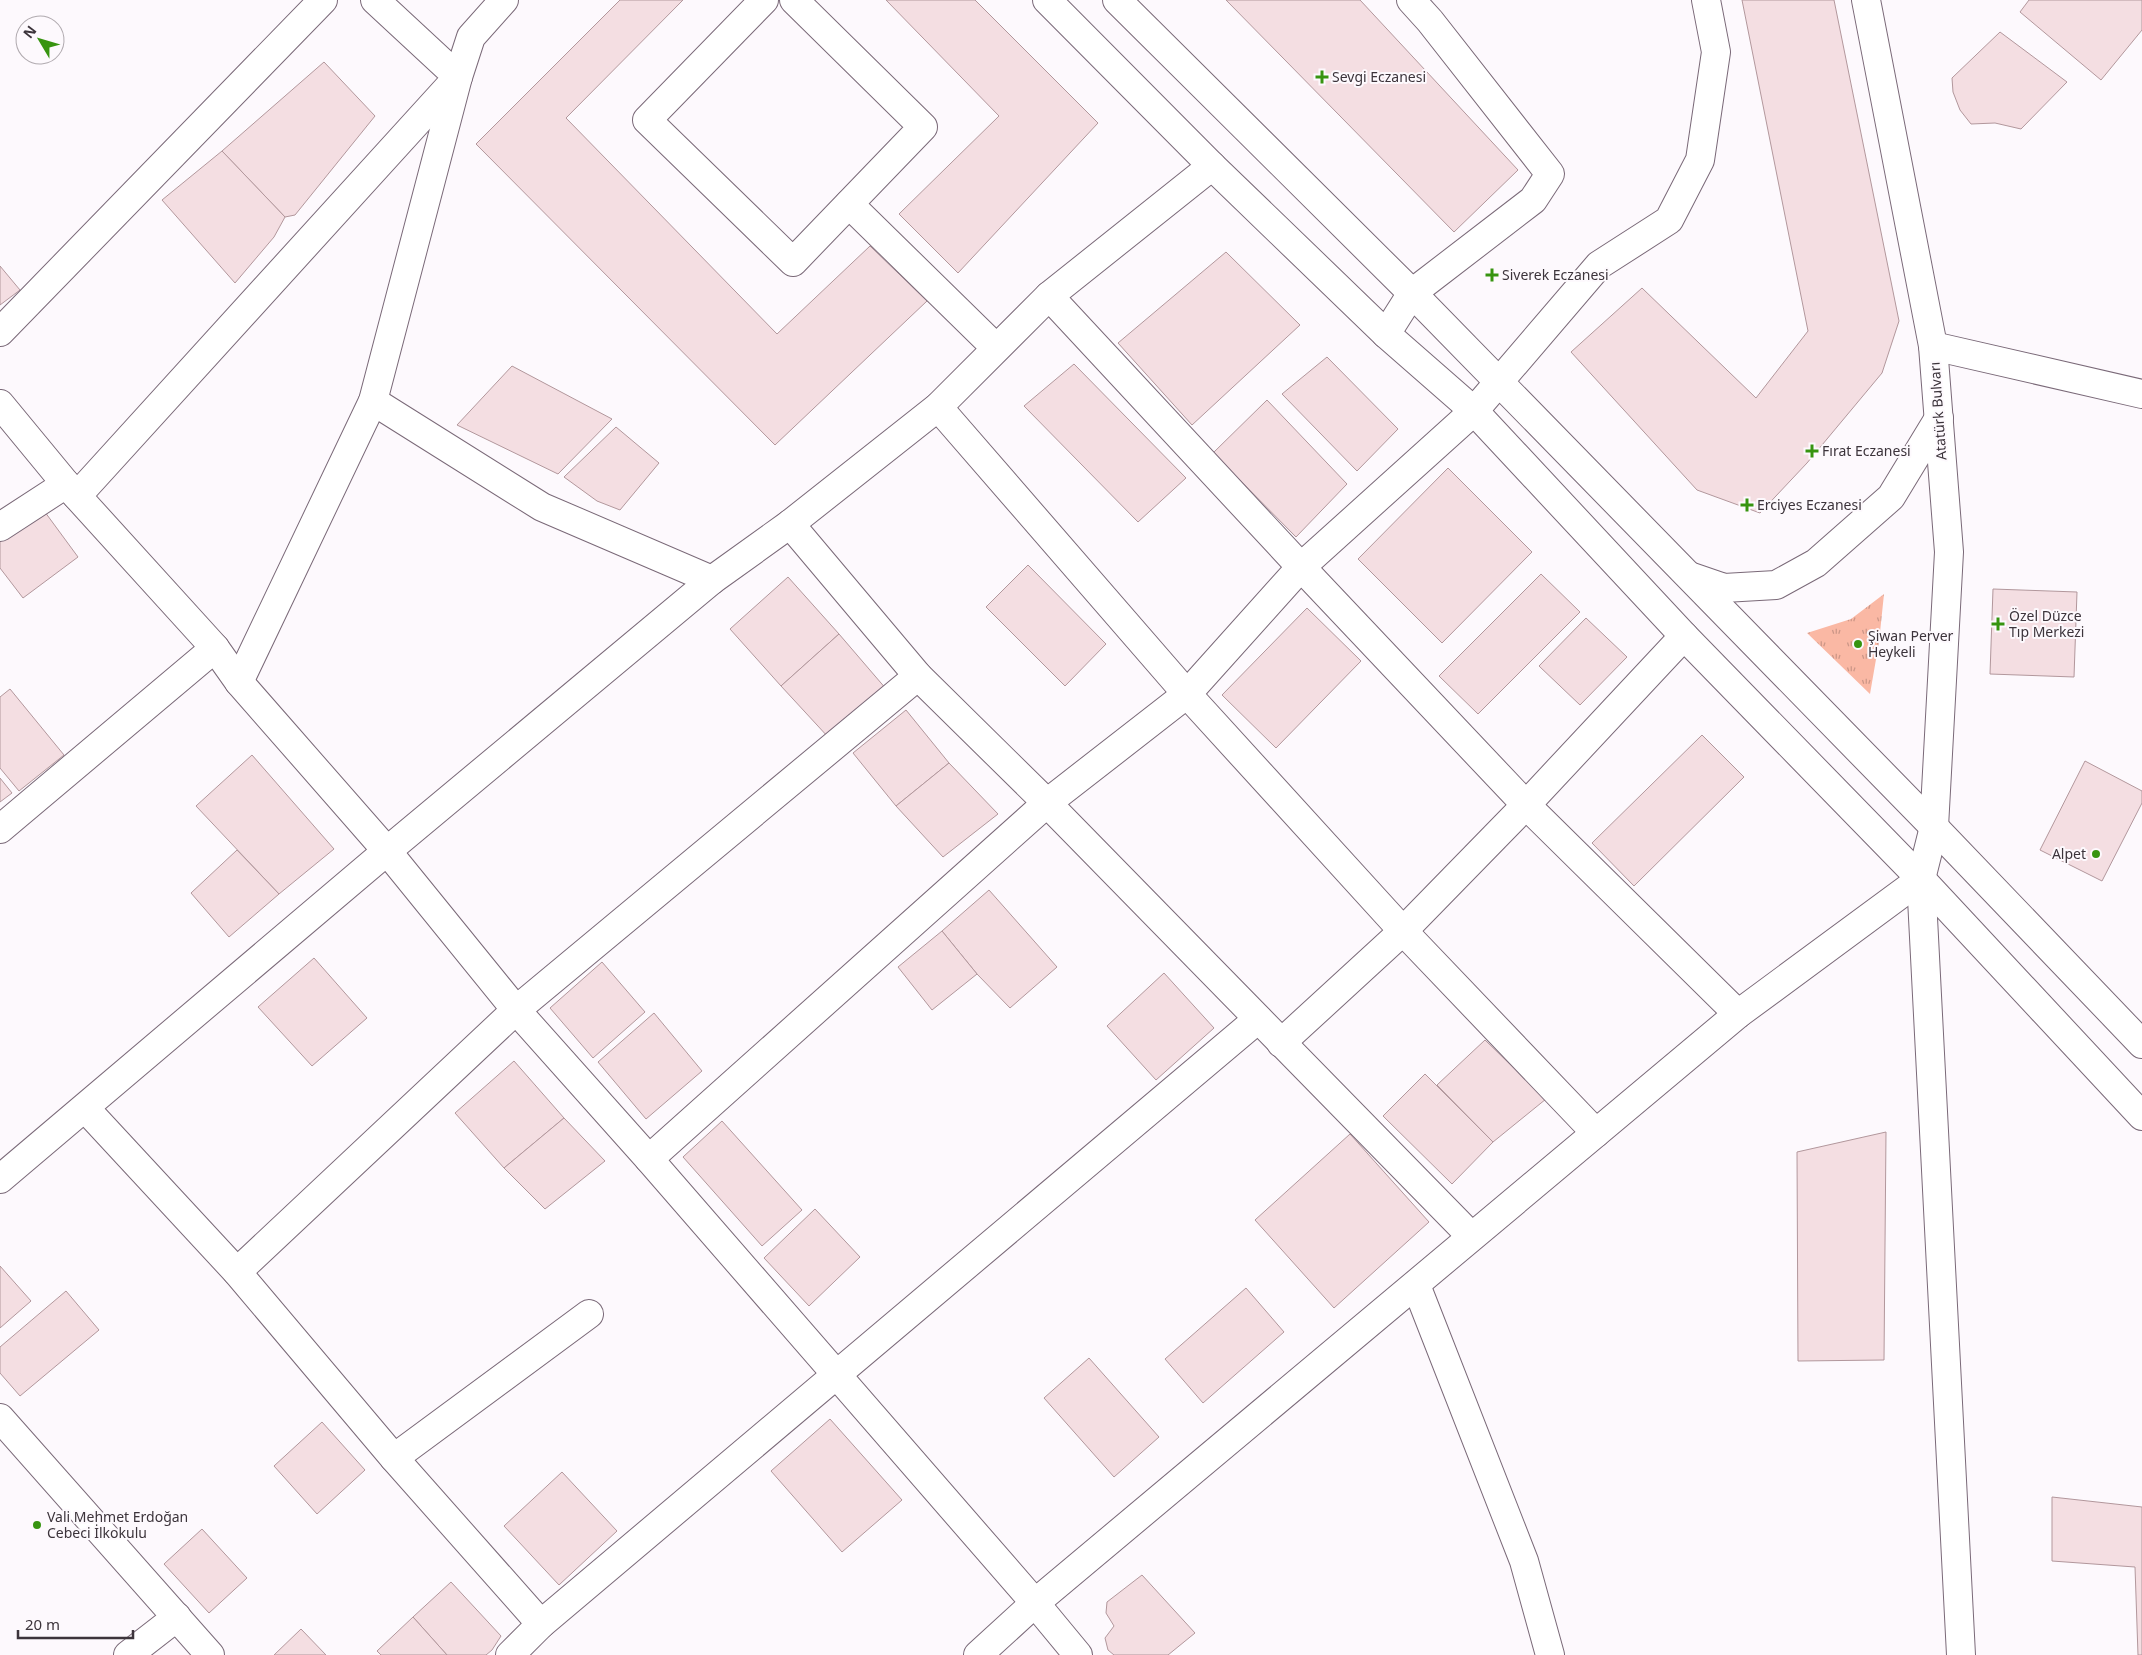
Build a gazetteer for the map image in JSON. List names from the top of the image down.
{
  "streets": {
    "street": ["Atatürk Bulvarı"]
  },
  "places": {
    "health": [
      "Sevgi Eczanesi",
      "Siverek Eczanesi",
      "Fırat Eczanesi",
      "Erciyes Eczanesi",
      "Özel Düzce Tıp Merkezi"
    ],
    "other": ["Şiwan Perver Heykeli", "Alpet", "Vali Mehmet Erdoğan Cebeci İlkokulu"]
  },
  "scale_bar": "20 m",
  "north": "top left"
}
